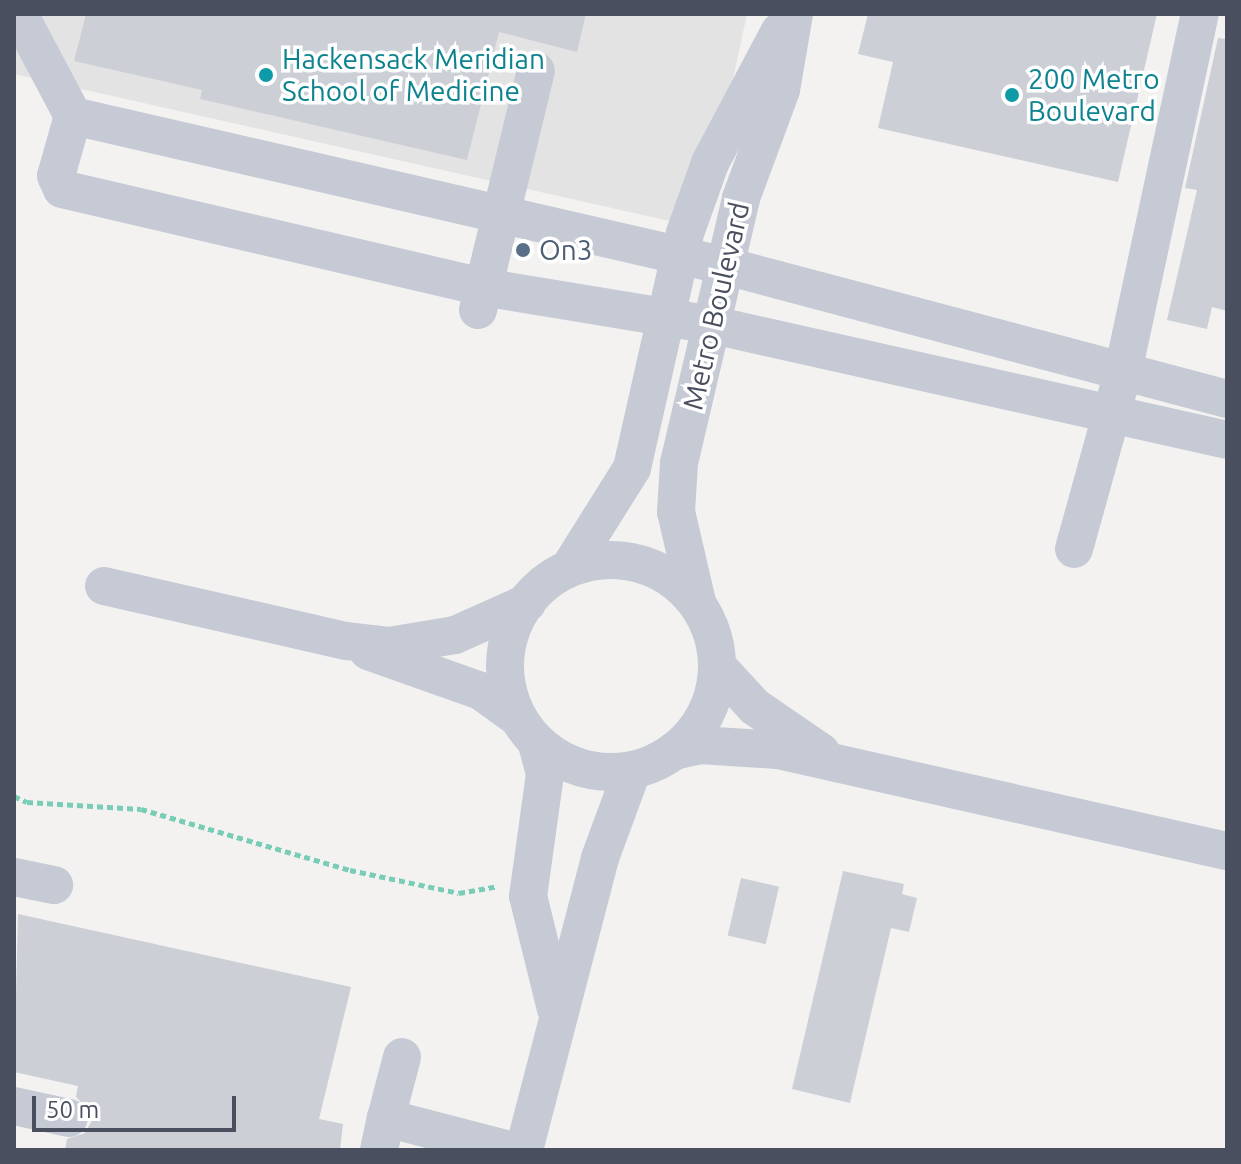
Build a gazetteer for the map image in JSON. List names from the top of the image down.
{
  "streets": {
    "lane": ["Metro Boulevard"]
  },
  "places": ["Hackensack Meridian School of Medicine", "200 Metro Boulevard", "On3"],
  "scale_bar": "50 m"
}
